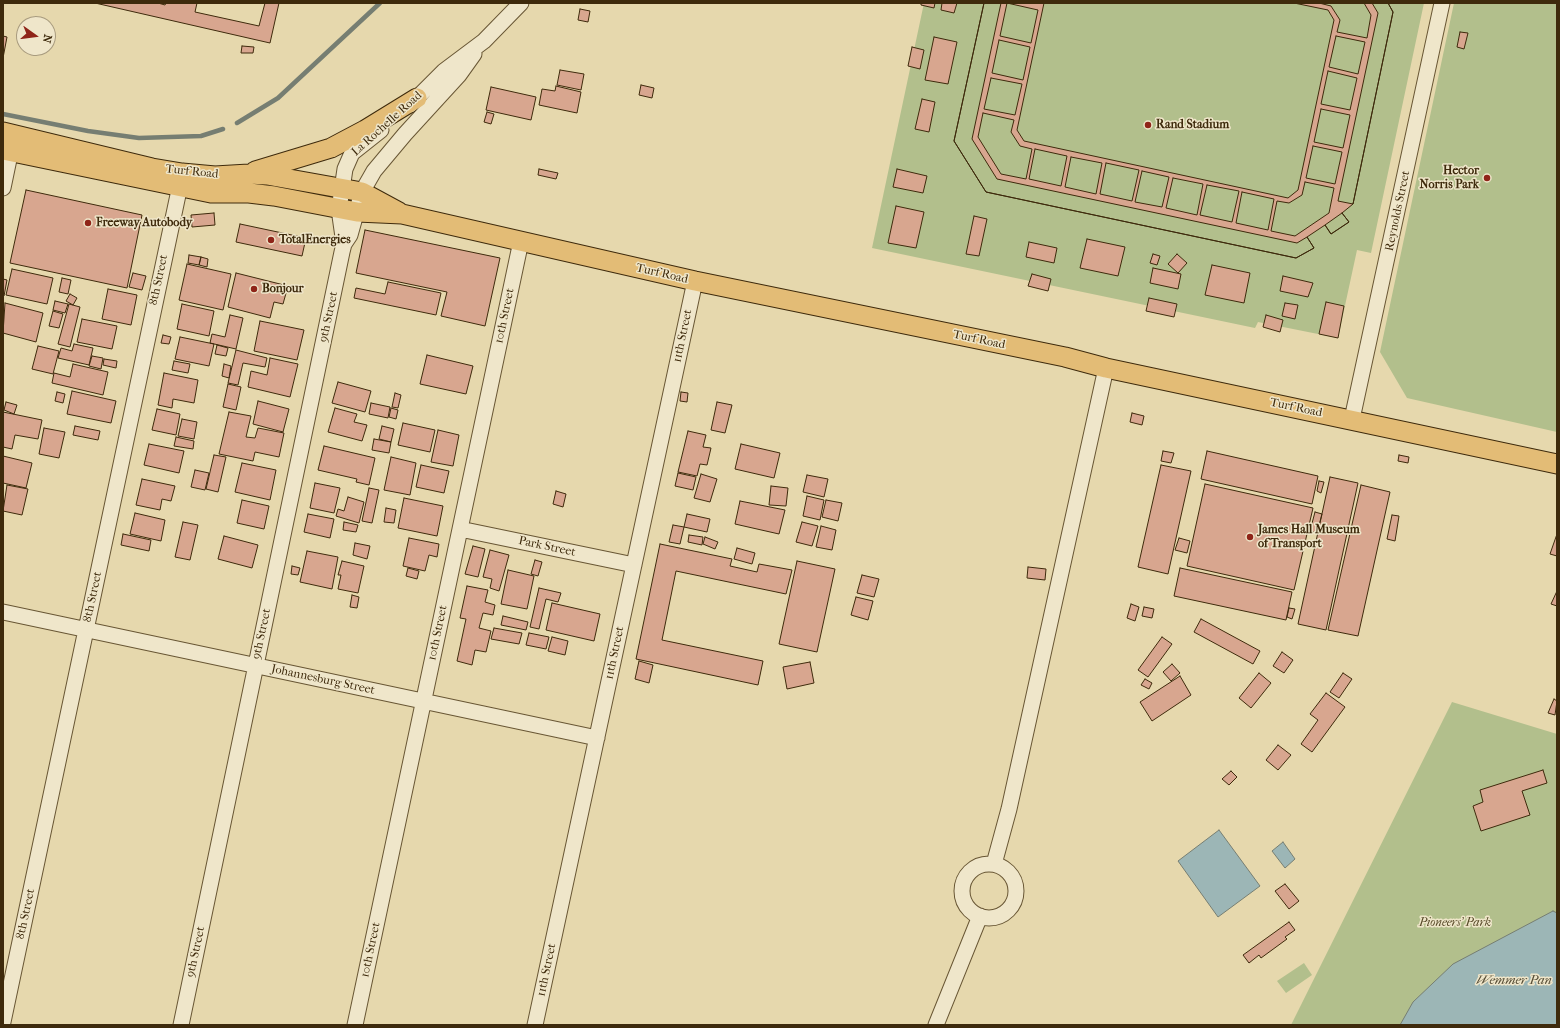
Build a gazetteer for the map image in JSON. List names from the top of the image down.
{
  "streets": {
    "main road": ["Turf Road"],
    "street": [
      "La Rochelle Road",
      "Reynolds Street",
      "8th Street",
      "10th Street",
      "9th Street",
      "11th Street",
      "Park Street",
      "Johannesburg Street"
    ]
  },
  "crossings": [
    ["La Rochelle Road", "Turf Road"],
    ["La Rochelle Road", "9th Street"],
    ["Turf Road", "Reynolds Street"],
    ["Turf Road", "8th Street"],
    ["Turf Road", "10th Street"],
    ["Turf Road", "9th Street"],
    ["Turf Road", "11th Street"],
    ["8th Street", "Johannesburg Street"],
    ["10th Street", "Park Street"],
    ["10th Street", "Johannesburg Street"],
    ["9th Street", "Johannesburg Street"],
    ["11th Street", "Park Street"],
    ["11th Street", "Johannesburg Street"]
  ],
  "water": ["Wemmer Pan"],
  "parks": ["Pioneers' Park"],
  "places": [
    "Rand Stadium",
    "Hector Norris Park",
    "Freeway Autobody",
    "TotalEnergies",
    "Bonjour",
    "James Hall Museum of Transport"
  ],
  "north": "right"
}
